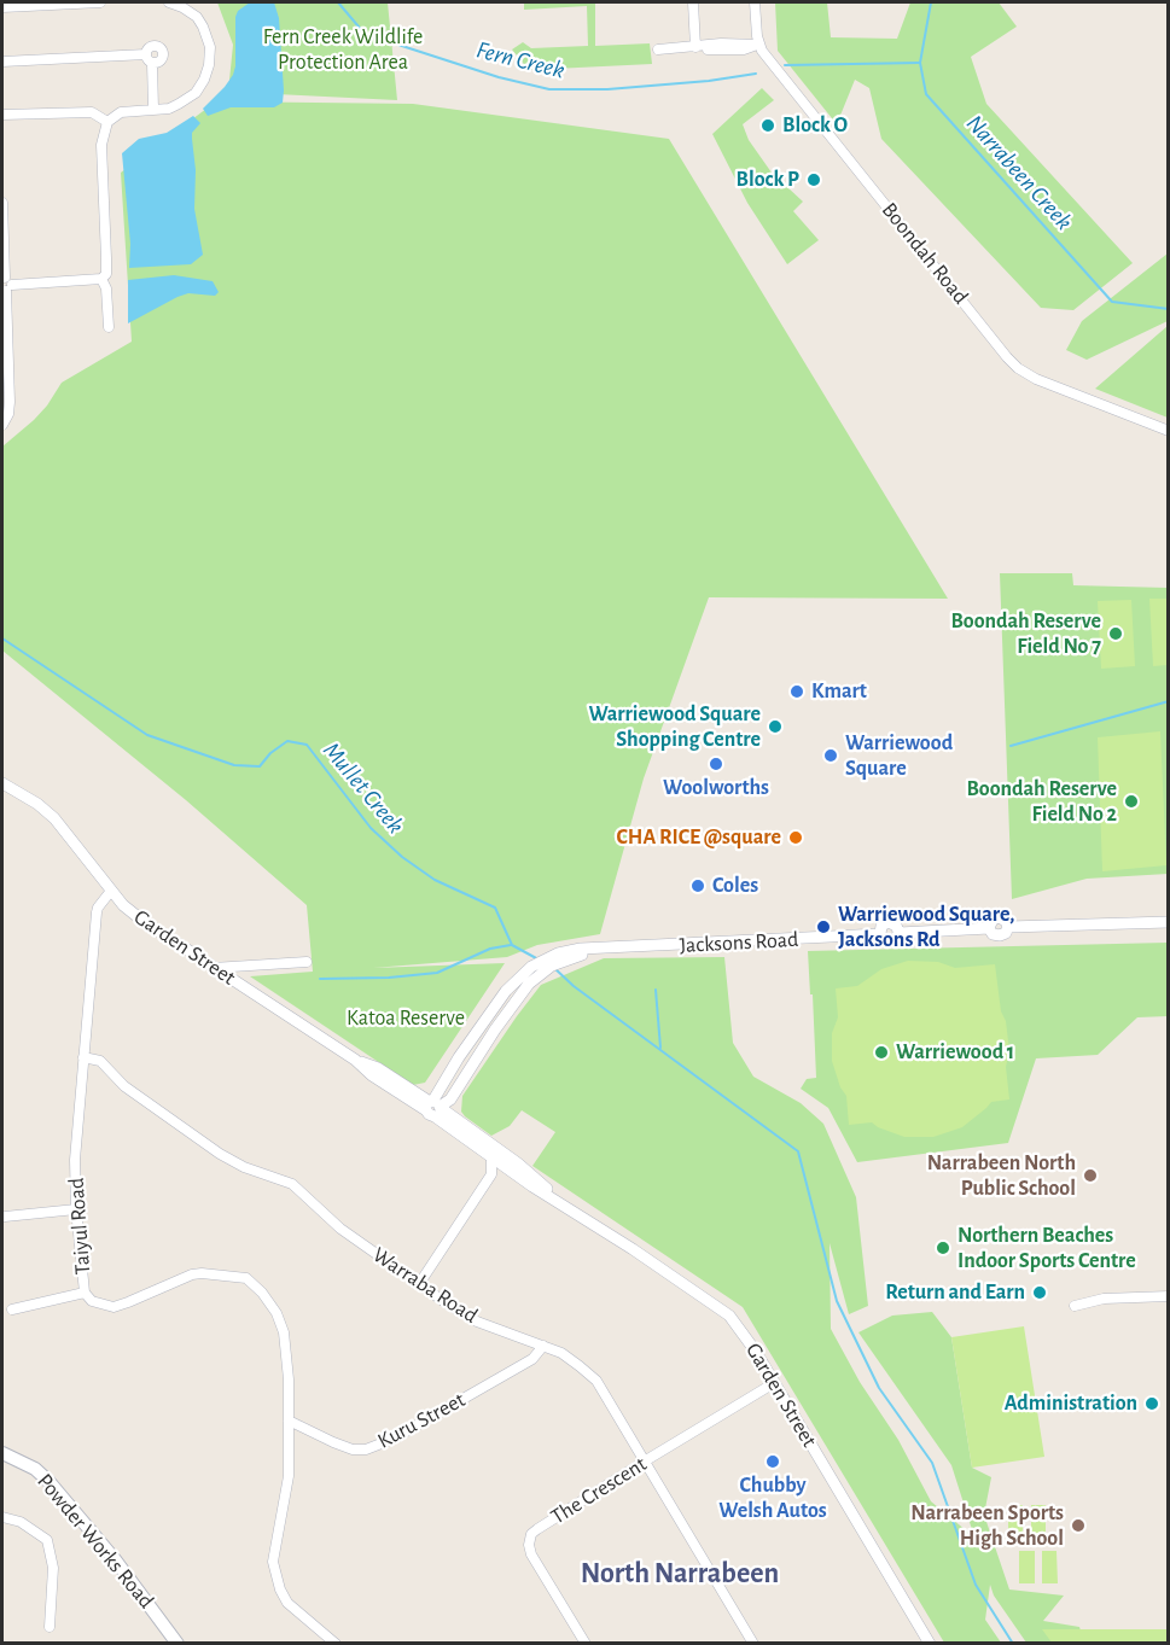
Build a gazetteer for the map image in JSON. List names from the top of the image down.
{
  "streets": {
    "main road": ["Powder Works Road"],
    "street": [
      "Boondah Road",
      "Jacksons Road",
      "Garden Street",
      "Taiyul Road",
      "Warraba Road",
      "Kuru Street",
      "The Crescent"
    ]
  },
  "crossings": [
    ["Jacksons Road", "Garden Street"],
    ["Garden Street", "Taiyul Road"],
    ["Garden Street", "The Crescent"],
    ["Taiyul Road", "Warraba Road"],
    ["Taiyul Road", "Kuru Street"],
    ["Warraba Road", "Kuru Street"],
    ["Warraba Road", "The Crescent"]
  ],
  "districts": ["North Narrabeen"],
  "water": ["Fern Creek", "Narrabeen Creek", "Mullet Creek"],
  "parks": ["Fern Creek Wildlife Protection Area", "Katoa Reserve"],
  "places": [
    "Block O",
    "Block P",
    "Boondah Reserve Field No 7",
    "Kmart",
    "Warriewood Square Shopping Centre",
    "Warriewood Square",
    "Woolworths",
    "Boondah Reserve Field No 2",
    "CHA RICE @square",
    "Coles",
    "Warriewood Square, Jacksons Rd",
    "Warriewood 1",
    "Narrabeen North Public School",
    "Northern Beaches Indoor Sports Centre",
    "Return and Earn",
    "Administration",
    "Chubby Welsh Autos",
    "Narrabeen Sports High School"
  ]
}
